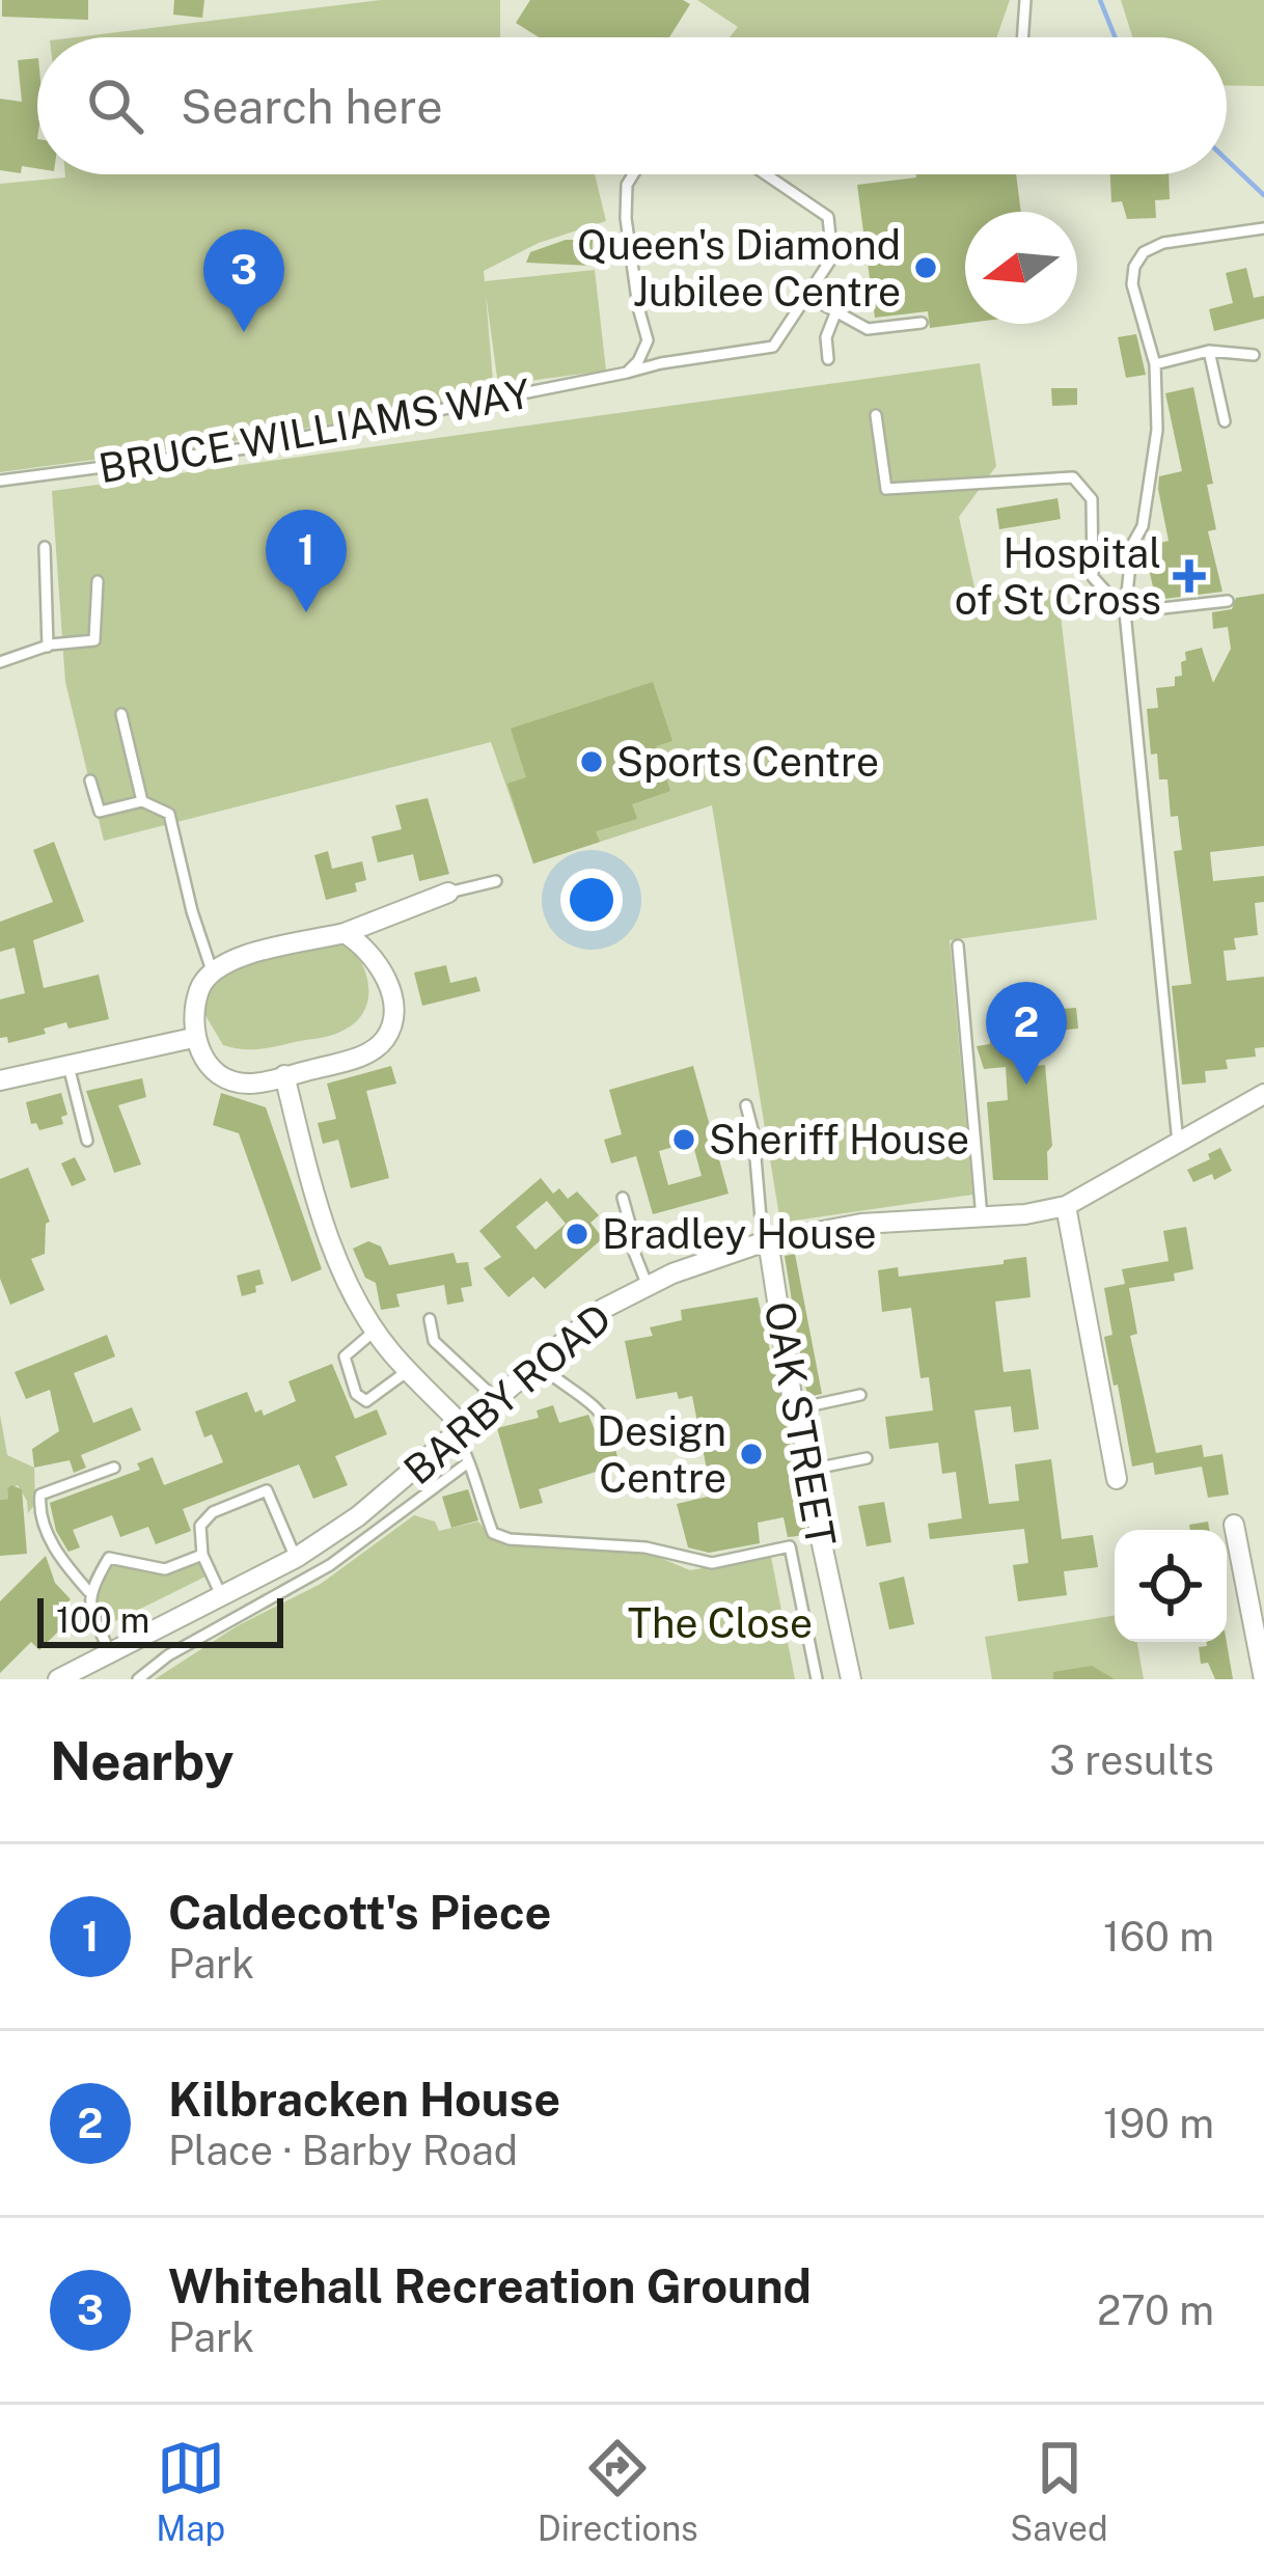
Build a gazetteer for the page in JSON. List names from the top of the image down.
{
  "streets": {
    "street": ["BARBY ROAD", "OAK STREET"],
    "lane": ["BRUCE WILLIAMS WAY"]
  },
  "crossings": [
    ["BARBY ROAD", "OAK STREET"]
  ],
  "parks": ["The Close"],
  "places": {
    "other": [
      "Queen's Diamond Jubilee Centre",
      "Sports Centre",
      "Sheriff House",
      "Bradley House",
      "Design Centre"
    ],
    "health": ["Hospital of St Cross"]
  },
  "scale_bar": "100 m",
  "north": "left",
  "page": {
    "search": "Search here",
    "pins": ["3", "1", "2"],
    "scale": "100 m",
    "heading": ["Nearby", "3 results"],
    "list": [
      {
        "mark": "1",
        "name": "Caldecott's Piece",
        "note": "Park",
        "value": "160 m"
      },
      {
        "mark": "2",
        "name": "Kilbracken House",
        "note": "Place · Barby Road",
        "value": "190 m"
      },
      {
        "mark": "3",
        "name": "Whitehall Recreation Ground",
        "note": "Park",
        "value": "270 m"
      }
    ],
    "nav": ["Map", "Directions", "Saved"]
  }
}
